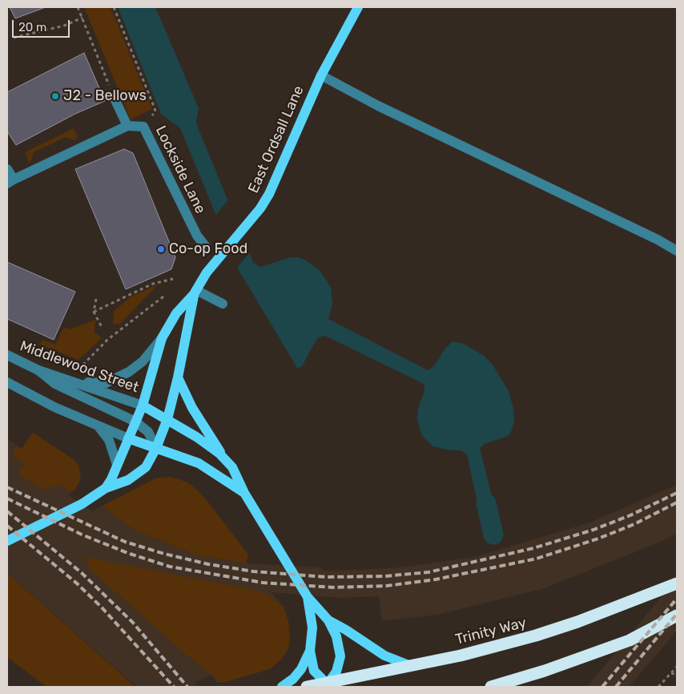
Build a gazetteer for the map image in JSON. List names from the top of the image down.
{
  "streets": {
    "highway": ["Trinity Way"],
    "main road": ["East Ordsall Lane"],
    "street": ["Lockside Lane", "Middlewood Street"]
  },
  "crossings": [
    ["East Ordsall Lane", "Middlewood Street"]
  ],
  "places": ["J2 - Bellows", "Co-op Food"],
  "scale_bar": "20 m"
}
